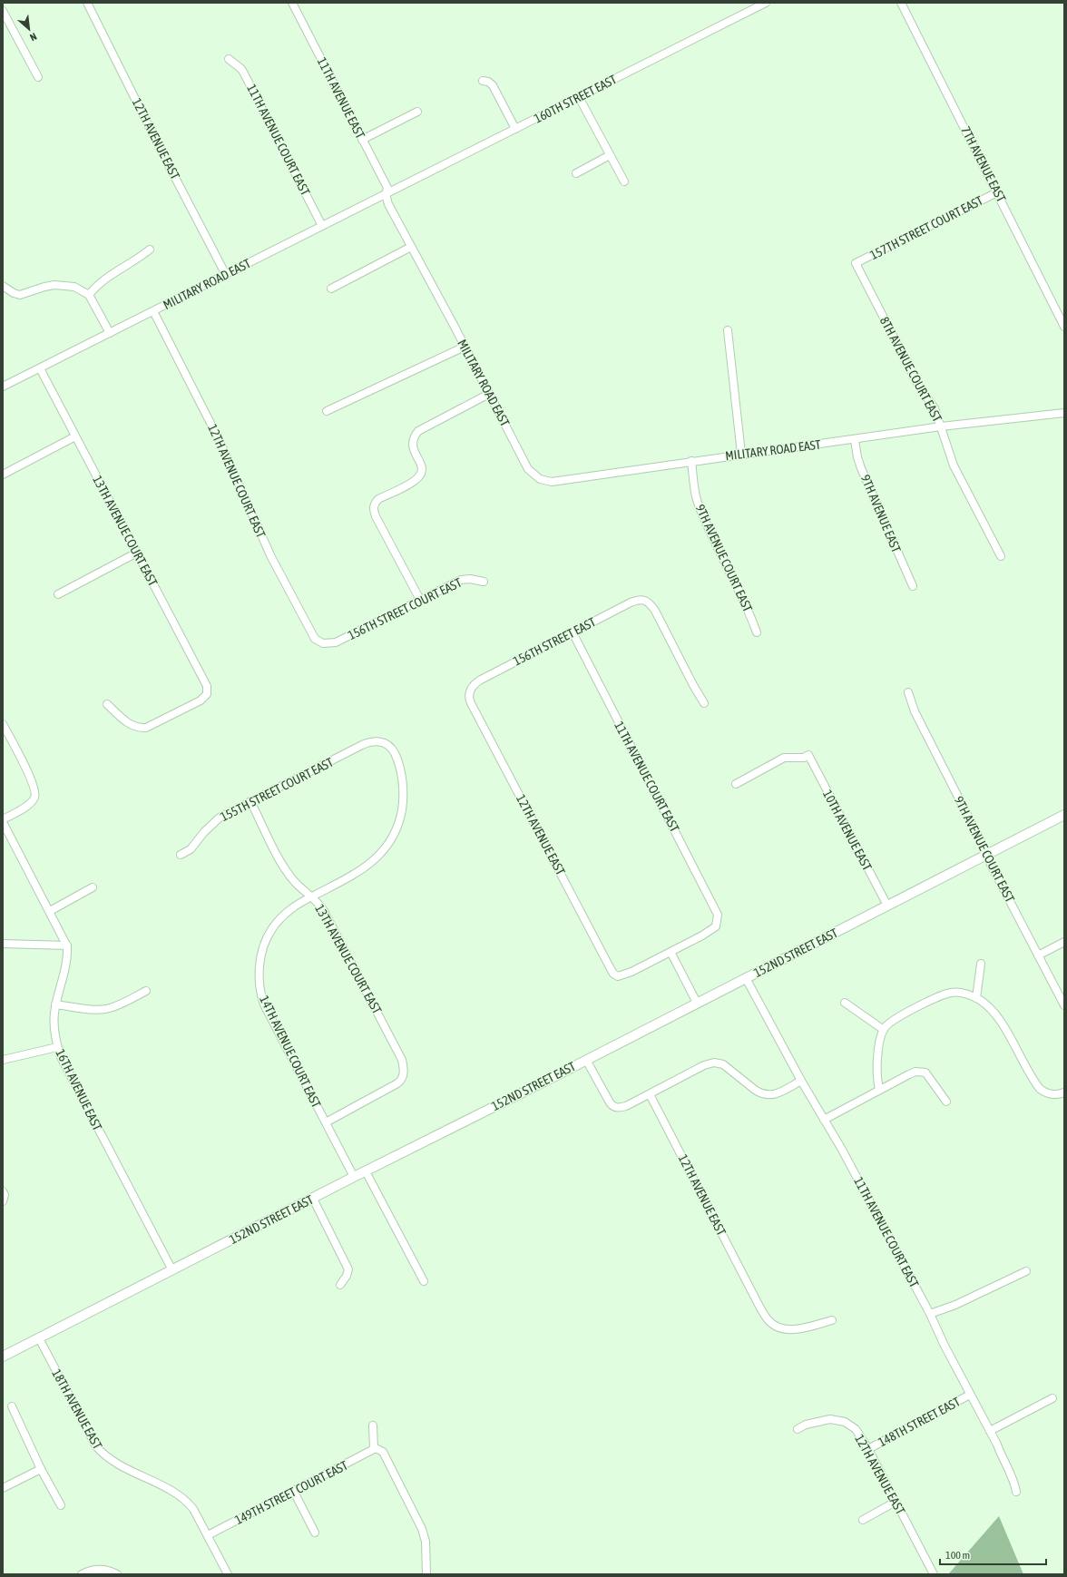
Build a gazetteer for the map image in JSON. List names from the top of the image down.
{
  "streets": {
    "main road": ["152ND STREET EAST"],
    "street": [
      "11TH AVENUE EAST",
      "160TH STREET EAST",
      "12TH AVENUE EAST",
      "11TH AVENUE COURT EAST",
      "7TH AVENUE EAST",
      "157TH STREET COURT EAST",
      "MILITARY ROAD EAST",
      "8TH AVENUE COURT EAST",
      "12TH AVENUE COURT EAST",
      "9TH AVENUE EAST",
      "13TH AVENUE COURT EAST",
      "9TH AVENUE COURT EAST",
      "156TH STREET COURT EAST",
      "156TH STREET EAST",
      "155TH STREET COURT EAST",
      "10TH AVENUE EAST",
      "14TH AVENUE COURT EAST",
      "16TH AVENUE EAST",
      "18TH AVENUE EAST",
      "148TH STREET EAST",
      "149TH STREET COURT EAST"
    ]
  },
  "crossings": [
    ["11TH AVENUE EAST", "160TH STREET EAST"],
    ["11TH AVENUE EAST", "MILITARY ROAD EAST"],
    ["160TH STREET EAST", "MILITARY ROAD EAST"],
    ["12TH AVENUE EAST", "11TH AVENUE COURT EAST"],
    ["12TH AVENUE EAST", "MILITARY ROAD EAST"],
    ["12TH AVENUE EAST", "156TH STREET EAST"],
    ["12TH AVENUE EAST", "148TH STREET EAST"],
    ["11TH AVENUE COURT EAST", "MILITARY ROAD EAST"],
    ["11TH AVENUE COURT EAST", "156TH STREET EAST"],
    ["11TH AVENUE COURT EAST", "152ND STREET EAST"],
    ["11TH AVENUE COURT EAST", "148TH STREET EAST"],
    ["7TH AVENUE EAST", "157TH STREET COURT EAST"],
    ["157TH STREET COURT EAST", "8TH AVENUE COURT EAST"],
    ["MILITARY ROAD EAST", "8TH AVENUE COURT EAST"],
    ["MILITARY ROAD EAST", "12TH AVENUE COURT EAST"],
    ["MILITARY ROAD EAST", "9TH AVENUE EAST"],
    ["MILITARY ROAD EAST", "13TH AVENUE COURT EAST"],
    ["MILITARY ROAD EAST", "9TH AVENUE COURT EAST"],
    ["12TH AVENUE COURT EAST", "156TH STREET COURT EAST"],
    ["13TH AVENUE COURT EAST", "155TH STREET COURT EAST"],
    ["13TH AVENUE COURT EAST", "14TH AVENUE COURT EAST"],
    ["9TH AVENUE COURT EAST", "152ND STREET EAST"],
    ["155TH STREET COURT EAST", "14TH AVENUE COURT EAST"],
    ["10TH AVENUE EAST", "152ND STREET EAST"],
    ["152ND STREET EAST", "14TH AVENUE COURT EAST"],
    ["152ND STREET EAST", "16TH AVENUE EAST"],
    ["152ND STREET EAST", "18TH AVENUE EAST"],
    ["18TH AVENUE EAST", "149TH STREET COURT EAST"]
  ],
  "scale_bar": "100 m",
  "north": "bottom right"
}
